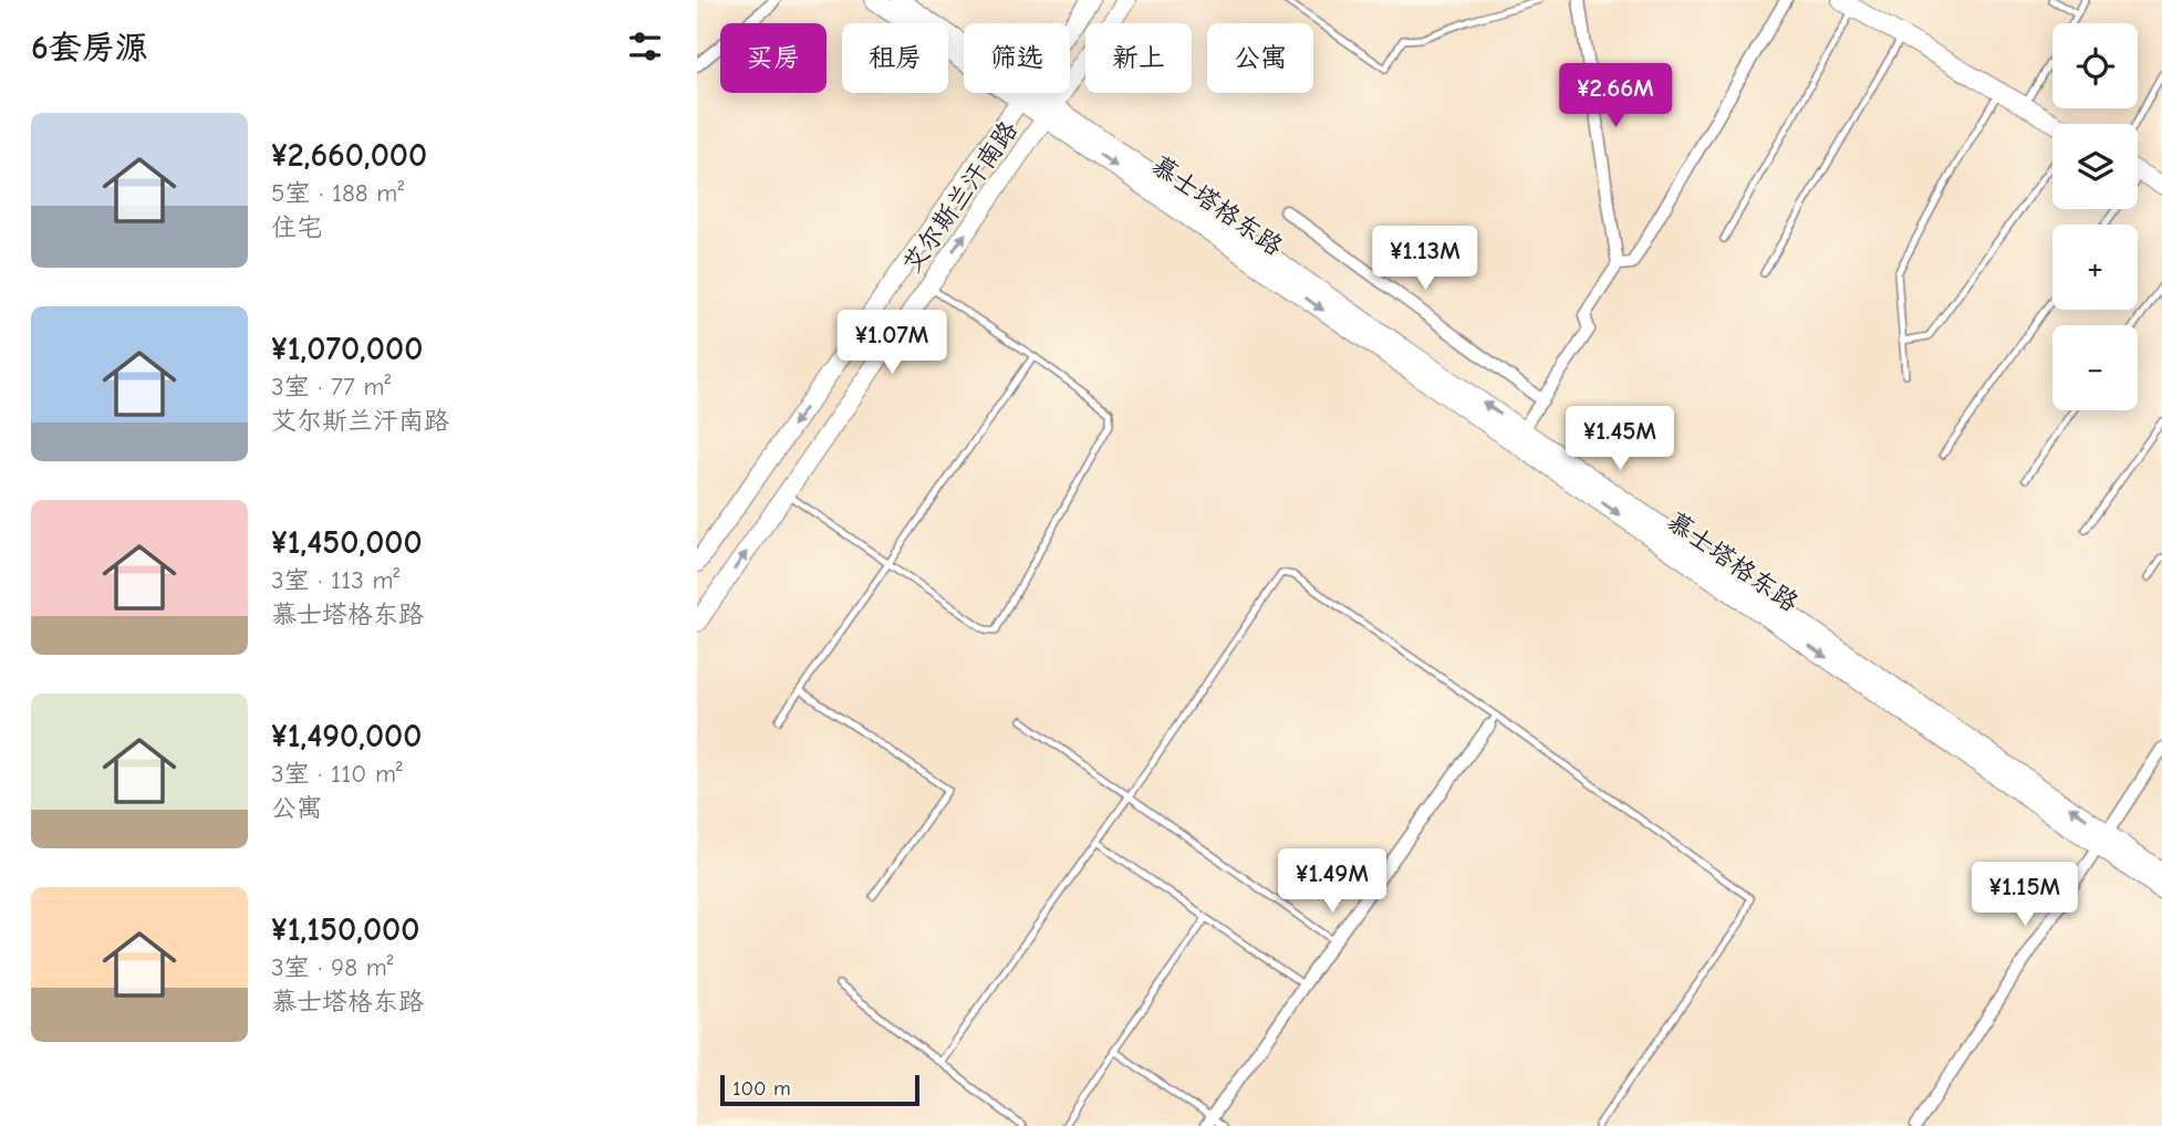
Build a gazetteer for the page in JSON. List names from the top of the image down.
{
  "streets": {
    "main road": ["艾尔斯兰汗南路", "慕士塔格东路"]
  },
  "crossings": [
    ["艾尔斯兰汗南路", "慕士塔格东路"]
  ],
  "scale_bar": "100 m",
  "page": {
    "heading": "6套房源",
    "map_buttons": ["+", "−"],
    "chip": [
      "买房",
      "租房",
      "筛选",
      "新上",
      "公寓"
    ],
    "price": [
      "¥2.66M",
      "¥1.13M",
      "¥1.07M",
      "¥1.45M",
      "¥1.49M",
      "¥1.15M"
    ],
    "list": [
      {
        "name": "¥2,660,000",
        "note": "5室 · 188 m² · 住宅"
      },
      {
        "name": "¥1,070,000",
        "note": "3室 · 77 m² · 艾尔斯兰汗南路"
      },
      {
        "name": "¥1,450,000",
        "note": "3室 · 113 m² · 慕士塔格东路"
      },
      {
        "name": "¥1,490,000",
        "note": "3室 · 110 m² · 公寓"
      },
      {
        "name": "¥1,150,000",
        "note": "3室 · 98 m² · 慕士塔格东路"
      }
    ],
    "scale": "100 m"
  }
}
